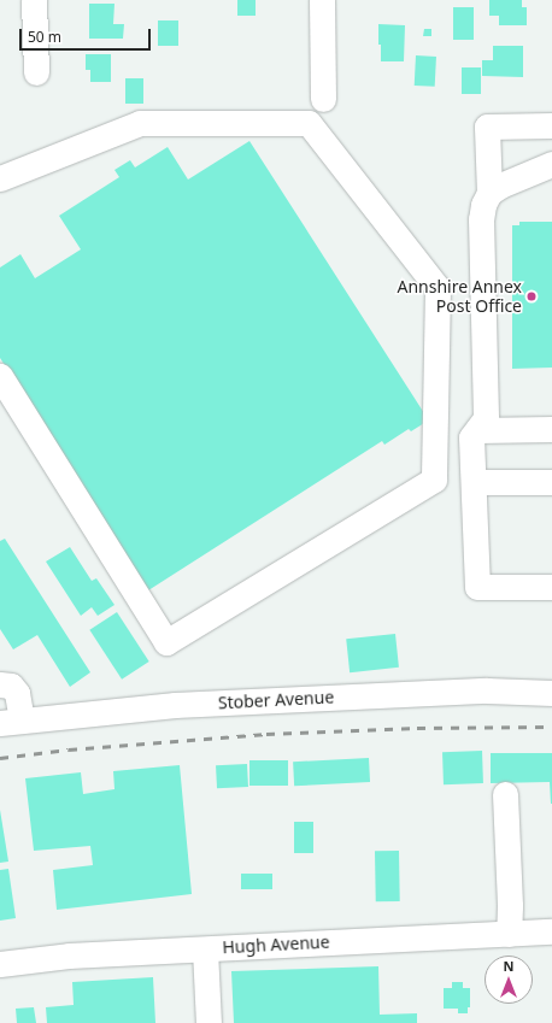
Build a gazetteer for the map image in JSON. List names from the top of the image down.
{
  "streets": {
    "street": ["Stober Avenue", "Hugh Avenue"]
  },
  "places": ["Annshire Annex Post Office"],
  "scale_bar": "50 m",
  "north": "top"
}
